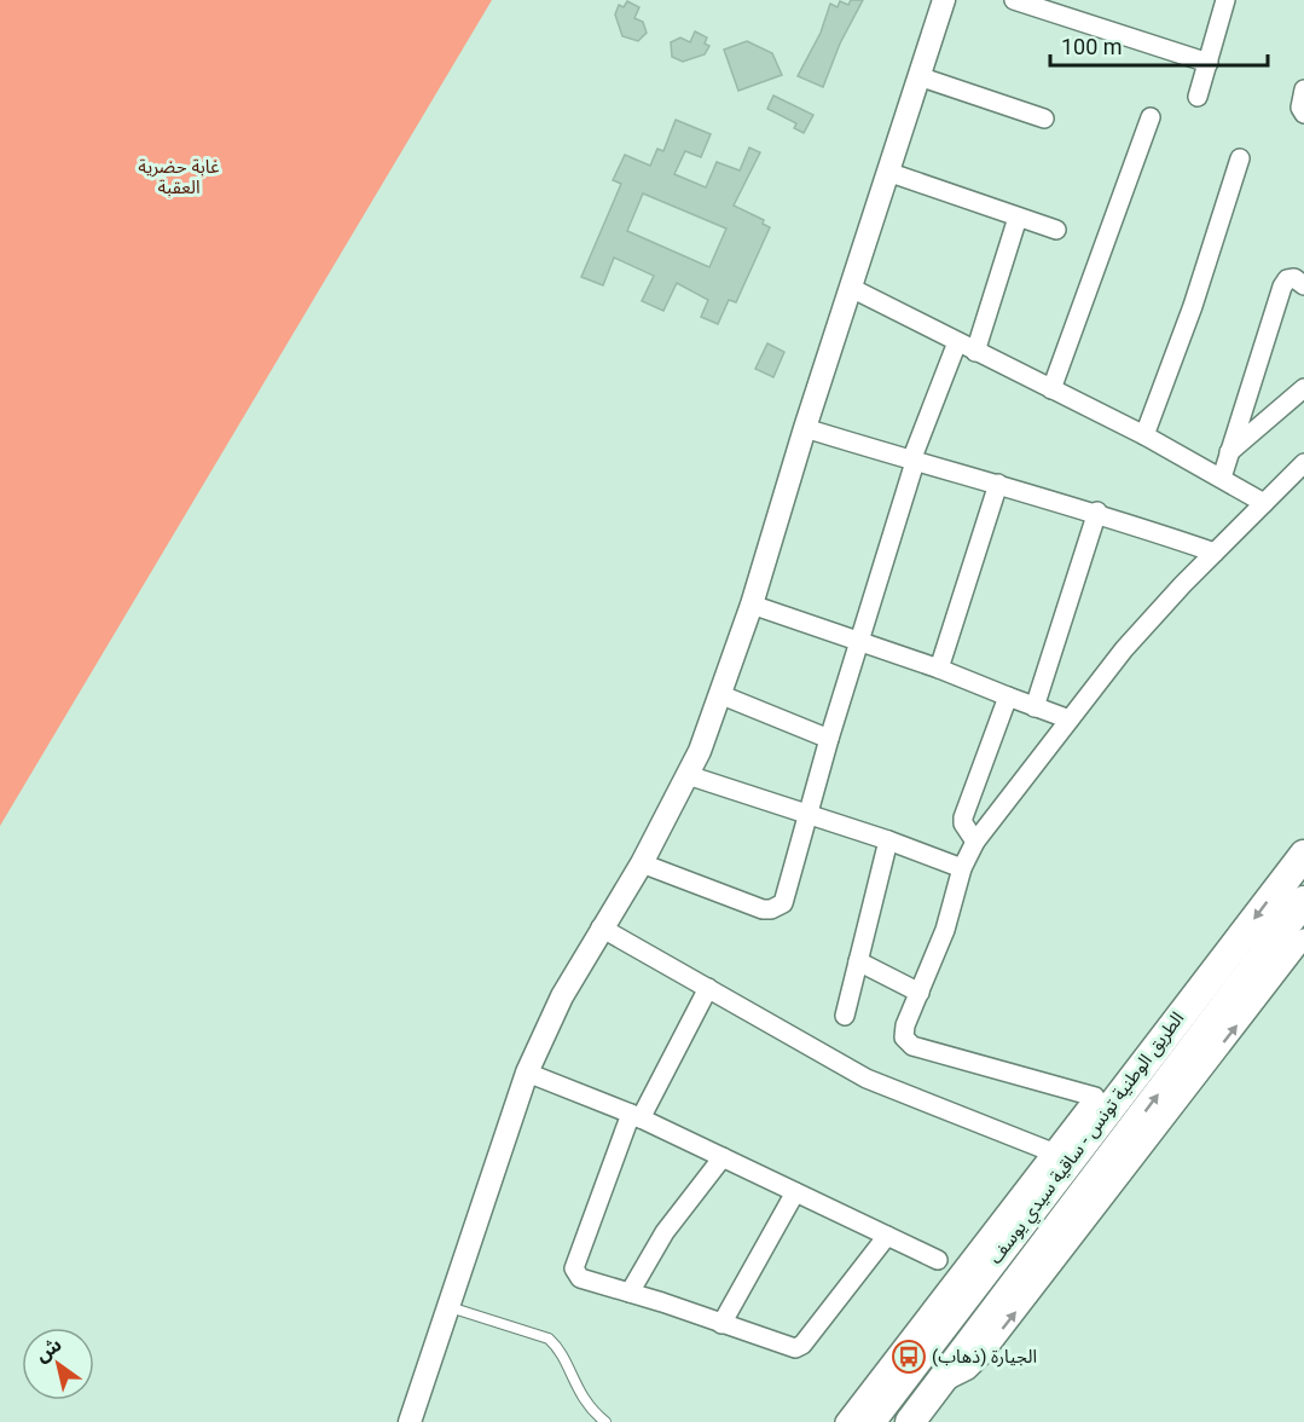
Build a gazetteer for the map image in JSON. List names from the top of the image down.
{
  "streets": {
    "highway": ["الطريق الوطنية تونس - ساقية سيدي يوسف"]
  },
  "parks": ["غابة حضرية العقبة"],
  "places": {
    "bus stop": ["الجيارة (ذهاب)"]
  },
  "scale_bar": "100 m",
  "north": "top left"
}
